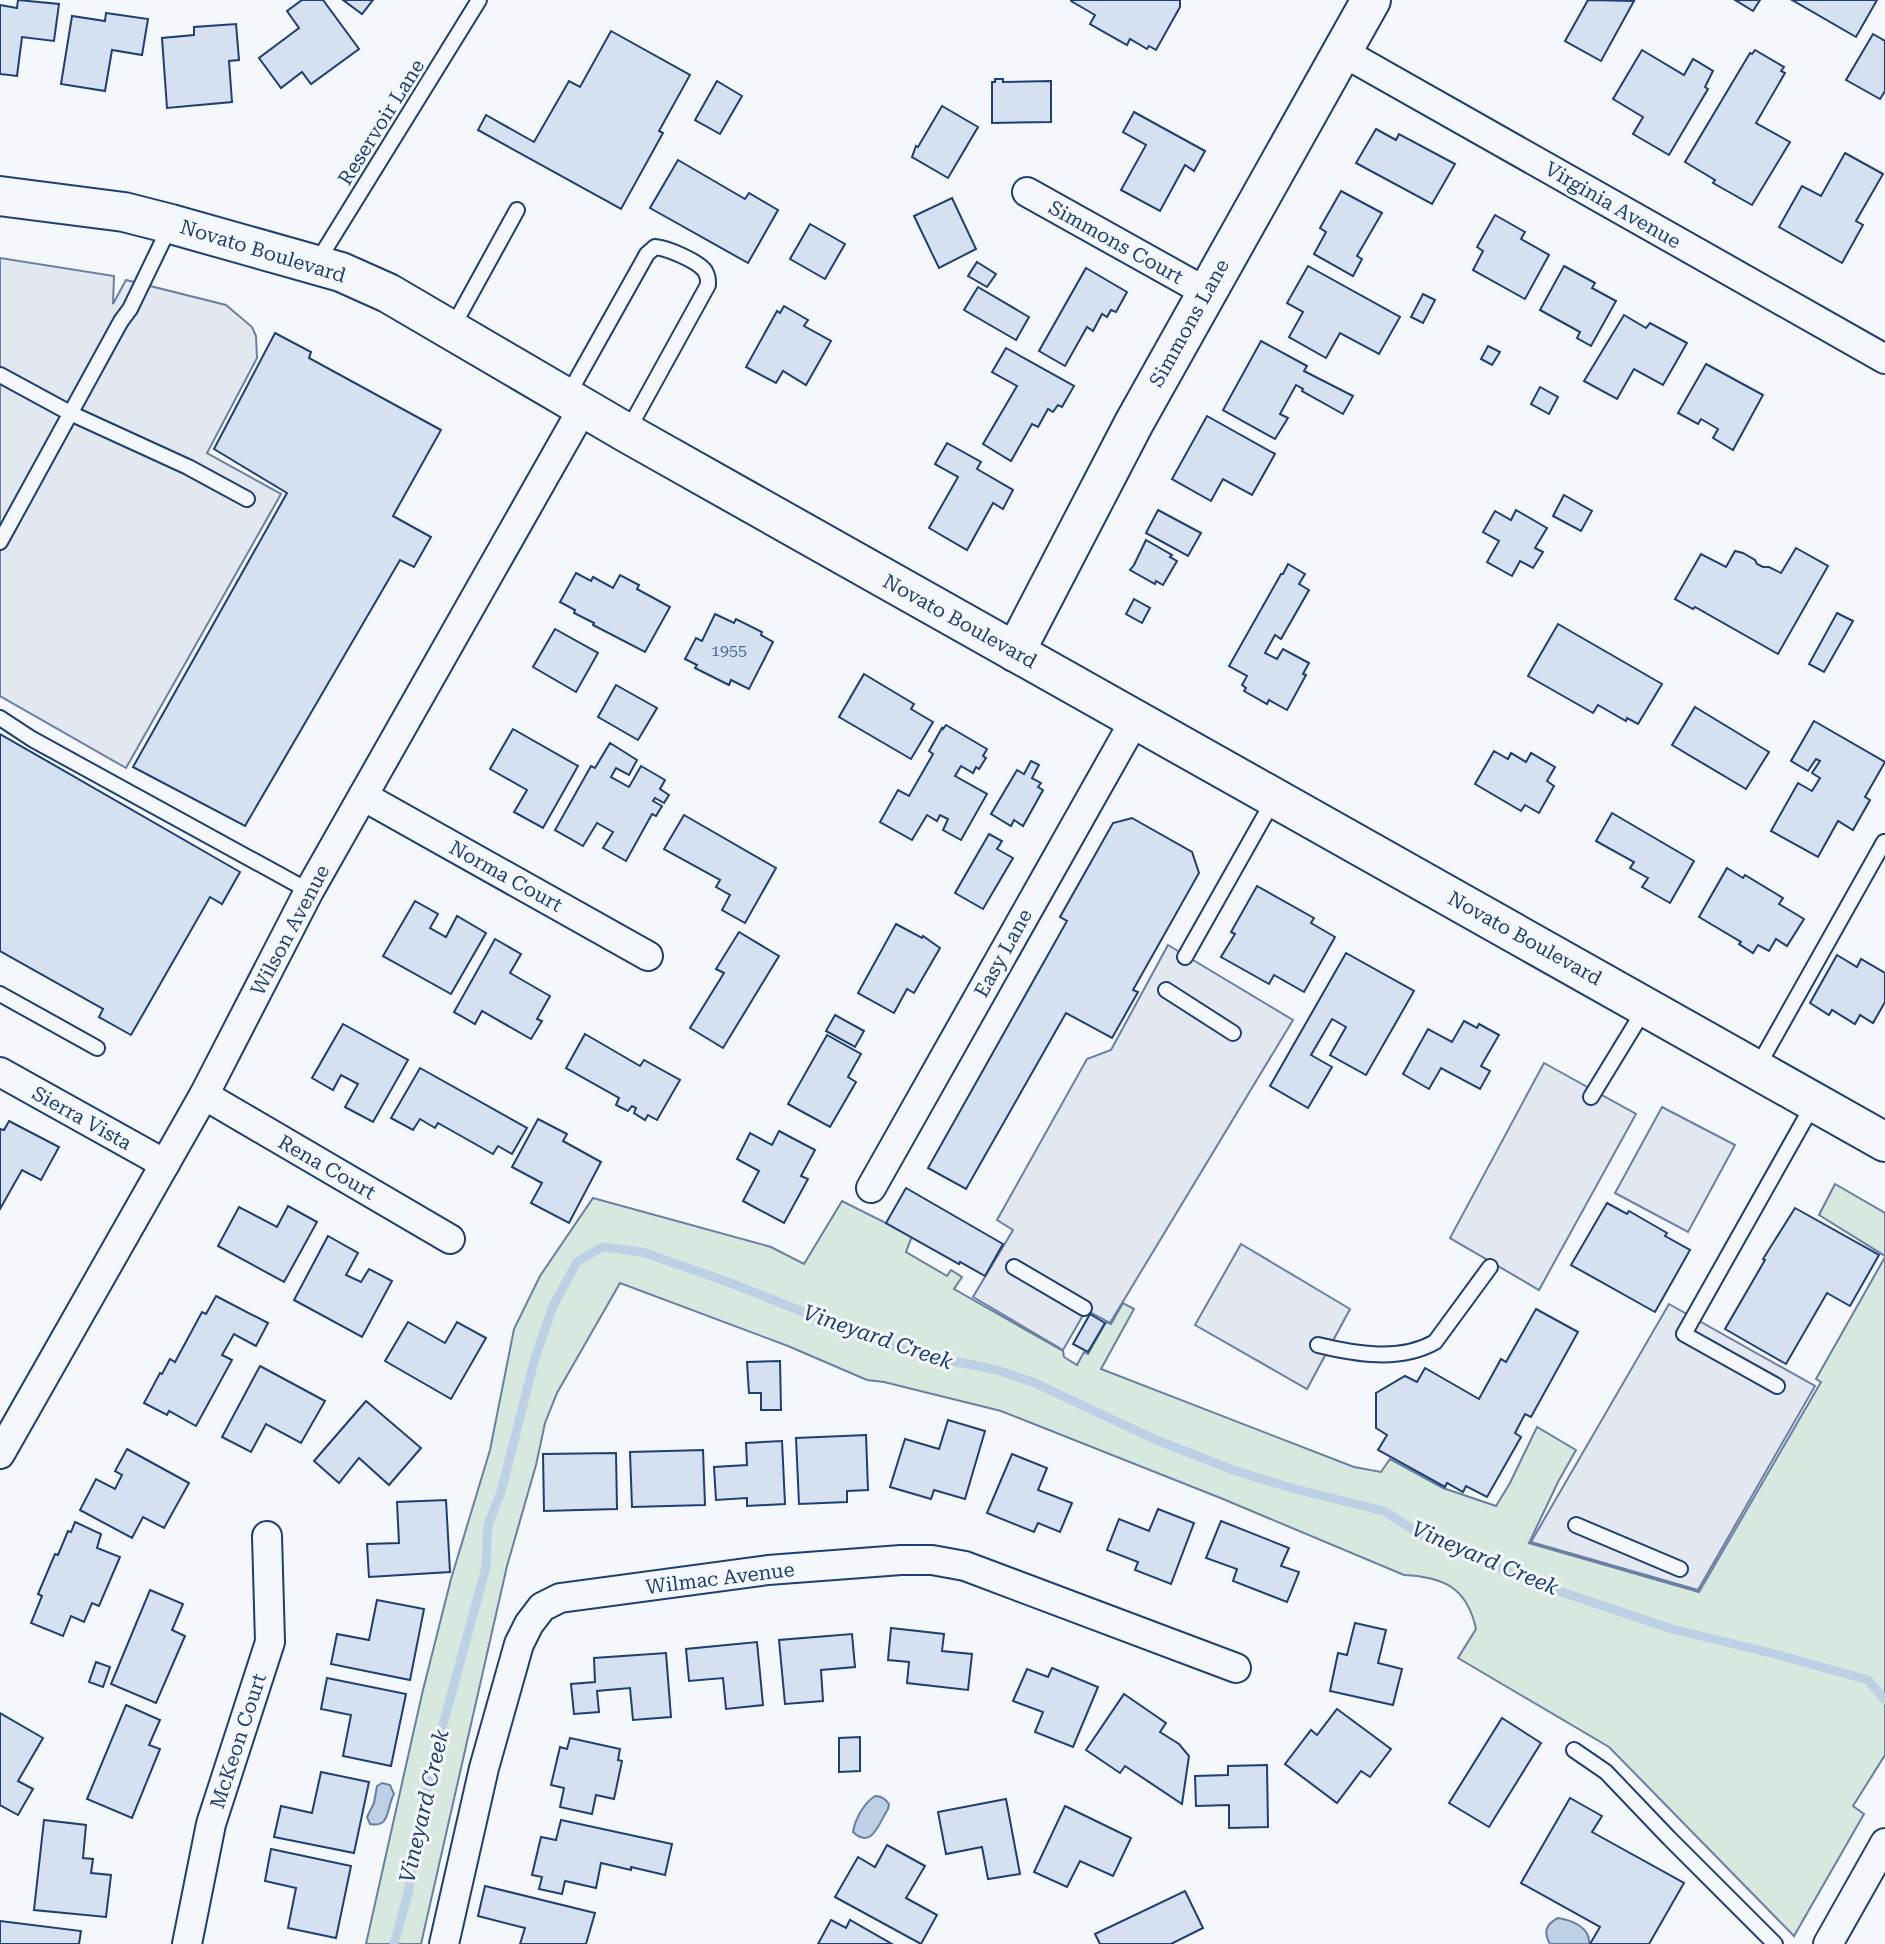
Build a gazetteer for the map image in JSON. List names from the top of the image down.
{
  "streets": {
    "main road": ["Novato Boulevard", "Simmons Lane"],
    "street": [
      "Virginia Avenue",
      "Simmons Court",
      "Norma Court",
      "Wilson Avenue",
      "Easy Lane",
      "Sierra Vista",
      "Rena Court",
      "Wilmac Avenue",
      "McKeon Court"
    ],
    "lane": ["Reservoir Lane"]
  },
  "crossings": [
    ["Reservoir Lane", "Novato Boulevard"],
    ["Virginia Avenue", "Simmons Lane"],
    ["Simmons Court", "Simmons Lane"],
    ["Novato Boulevard", "Simmons Lane"],
    ["Novato Boulevard", "Wilson Avenue"],
    ["Novato Boulevard", "Easy Lane"],
    ["Norma Court", "Wilson Avenue"],
    ["Wilson Avenue", "Sierra Vista"],
    ["Wilson Avenue", "Rena Court"]
  ],
  "water": ["Vineyard Creek"],
  "house_numbers": ["1955"]
}
